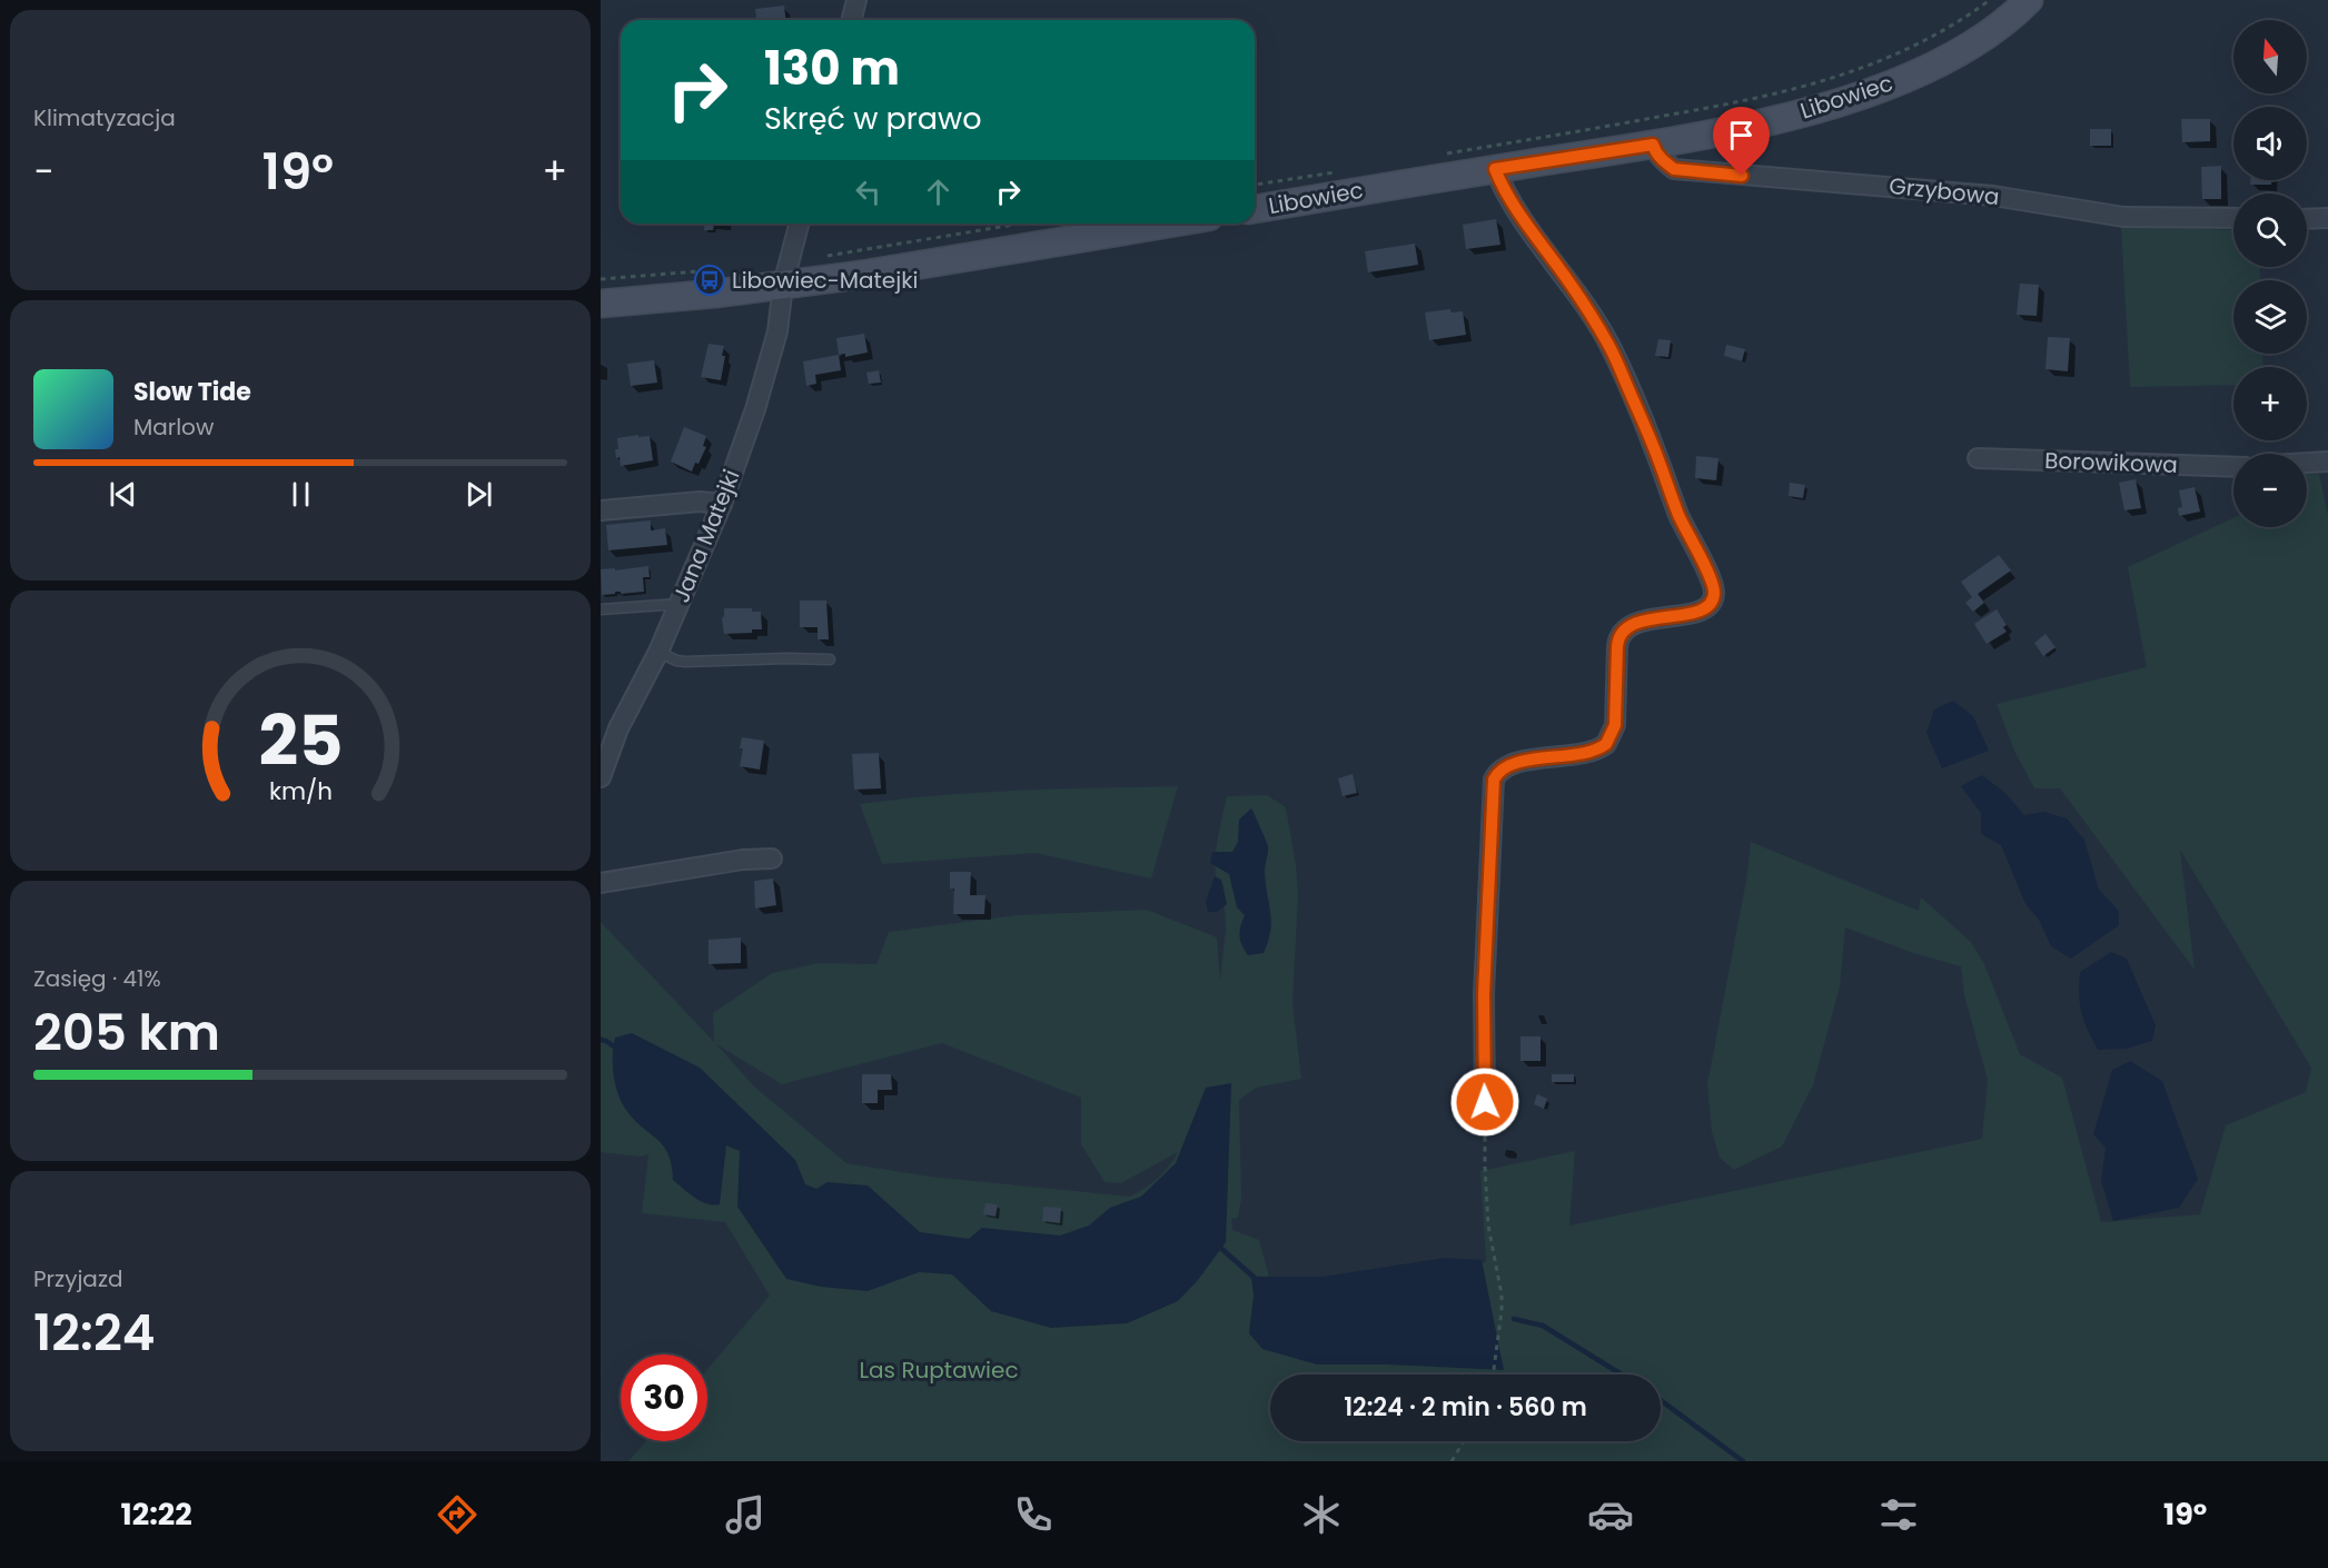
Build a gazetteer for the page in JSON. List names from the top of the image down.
{
  "streets": {
    "street": [
      "Libowiec",
      "Grzybowa",
      "Borowikowa",
      "Jana Matejki"
    ]
  },
  "crossings": [
    ["Libowiec", "Grzybowa"]
  ],
  "parks": ["Las Ruptawiec"],
  "places": {
    "bus stop": ["Libowiec-Matejki"]
  },
  "north": "top",
  "page": {
    "tile": [
      "Klimatyzacja",
      ["Zasięg · 41%", "205 km"],
      ["Przyjazd", "12:24"]
    ],
    "map_buttons": ["+", "−"],
    "turn": ["130 m", "Skręć w prawo"],
    "heat": ["−", "19°", "+"],
    "song": ["Slow Tide", "Marlow"],
    "limit": "30",
    "trip": "12:24 · 2 min · 560 m",
    "tabs": ["12:22", "19°"],
    "gauge": ["25", "km/h"]
  }
}
